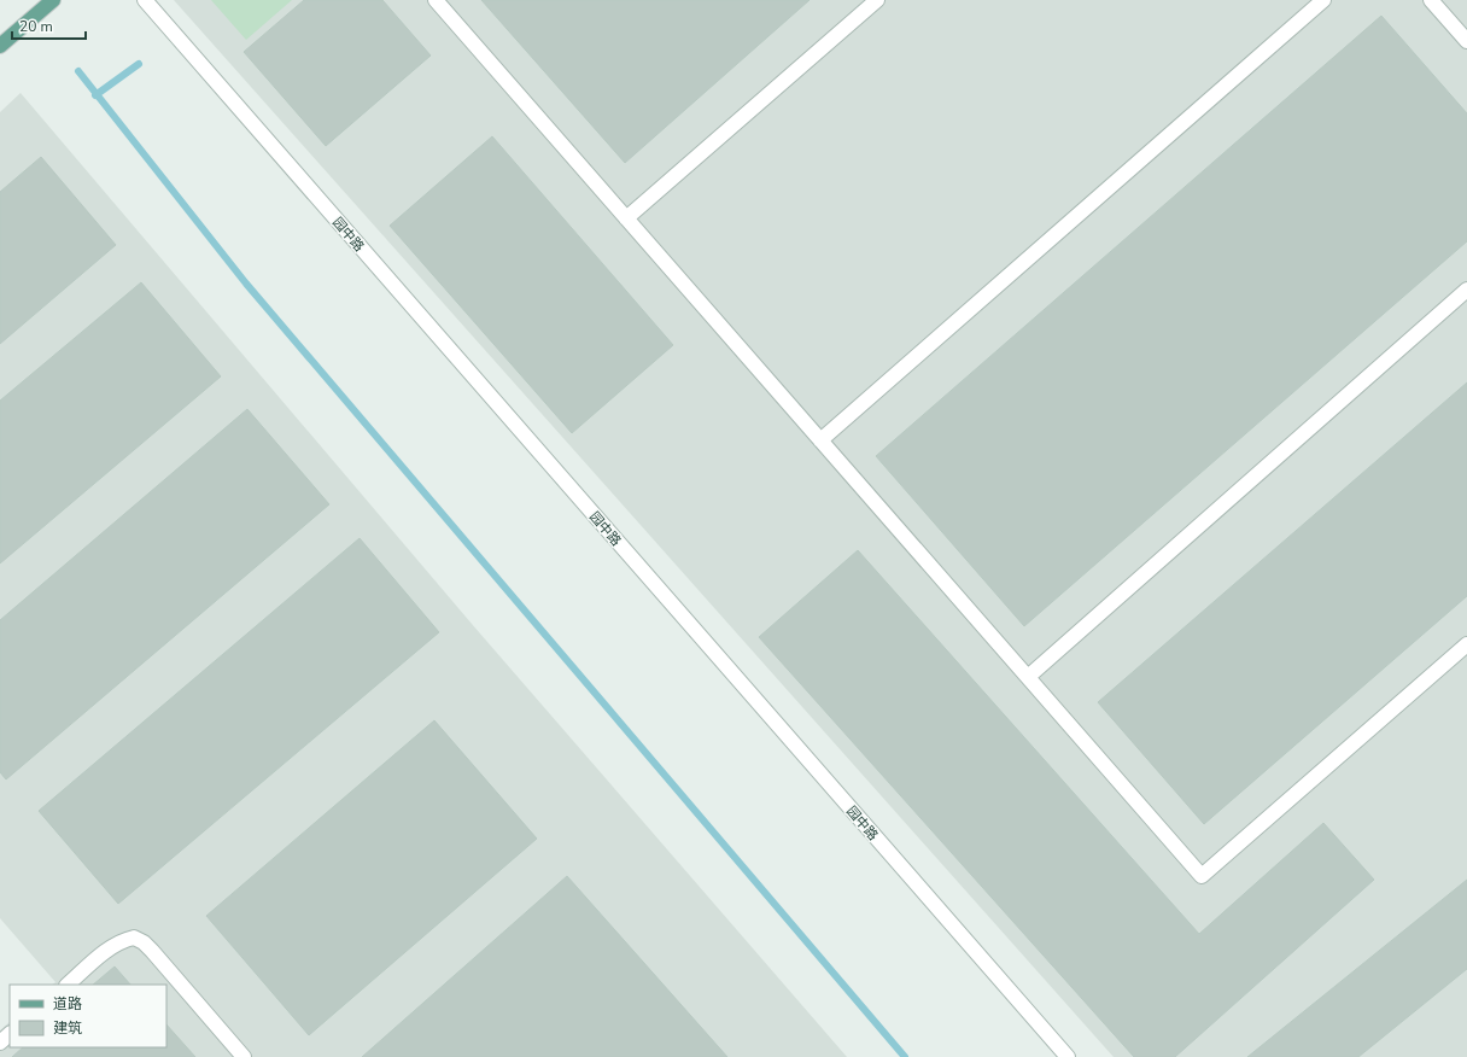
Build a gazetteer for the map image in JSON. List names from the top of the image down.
{
  "streets": {
    "street": ["园中路"]
  },
  "legend": ["道路", "建筑"],
  "scale_bar": "20 m"
}
